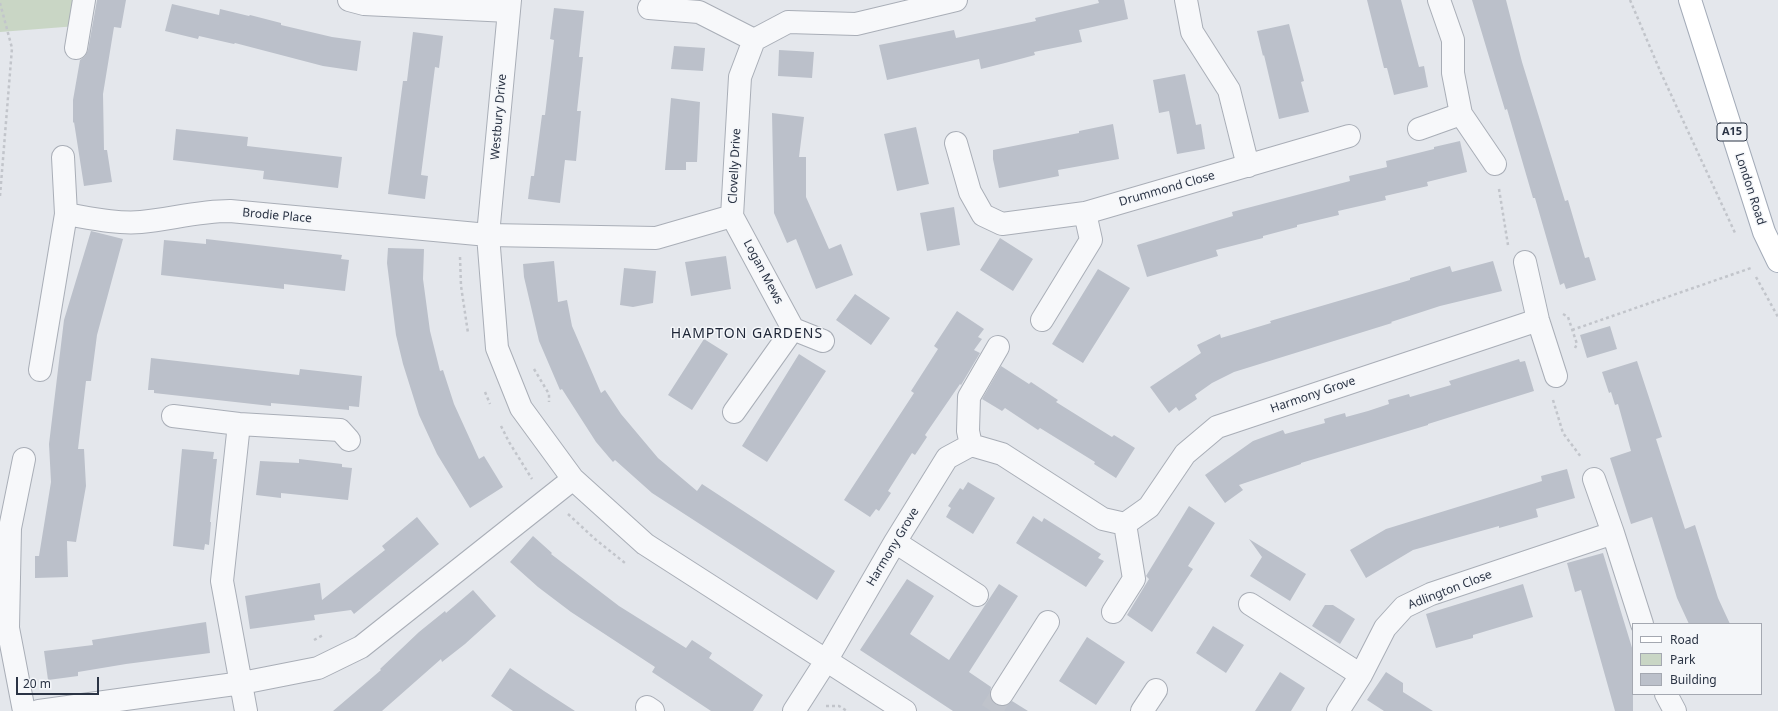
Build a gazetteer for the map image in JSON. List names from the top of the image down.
{
  "streets": {
    "main road": ["A15", "London Road"],
    "street": [
      "Westbury Drive",
      "Clovelly Drive",
      "Drummond Close",
      "Brodie Place",
      "Logan Mews",
      "Harmony Grove",
      "Adlington Close"
    ]
  },
  "crossings": [
    ["Westbury Drive", "Clovelly Drive"],
    ["Westbury Drive", "Brodie Place"],
    ["Westbury Drive", "Harmony Grove"],
    ["Clovelly Drive", "Brodie Place"],
    ["Clovelly Drive", "Logan Mews"]
  ],
  "districts": ["HAMPTON GARDENS"],
  "legend": ["Road", "Park", "Building"],
  "scale_bar": "20 m"
}
